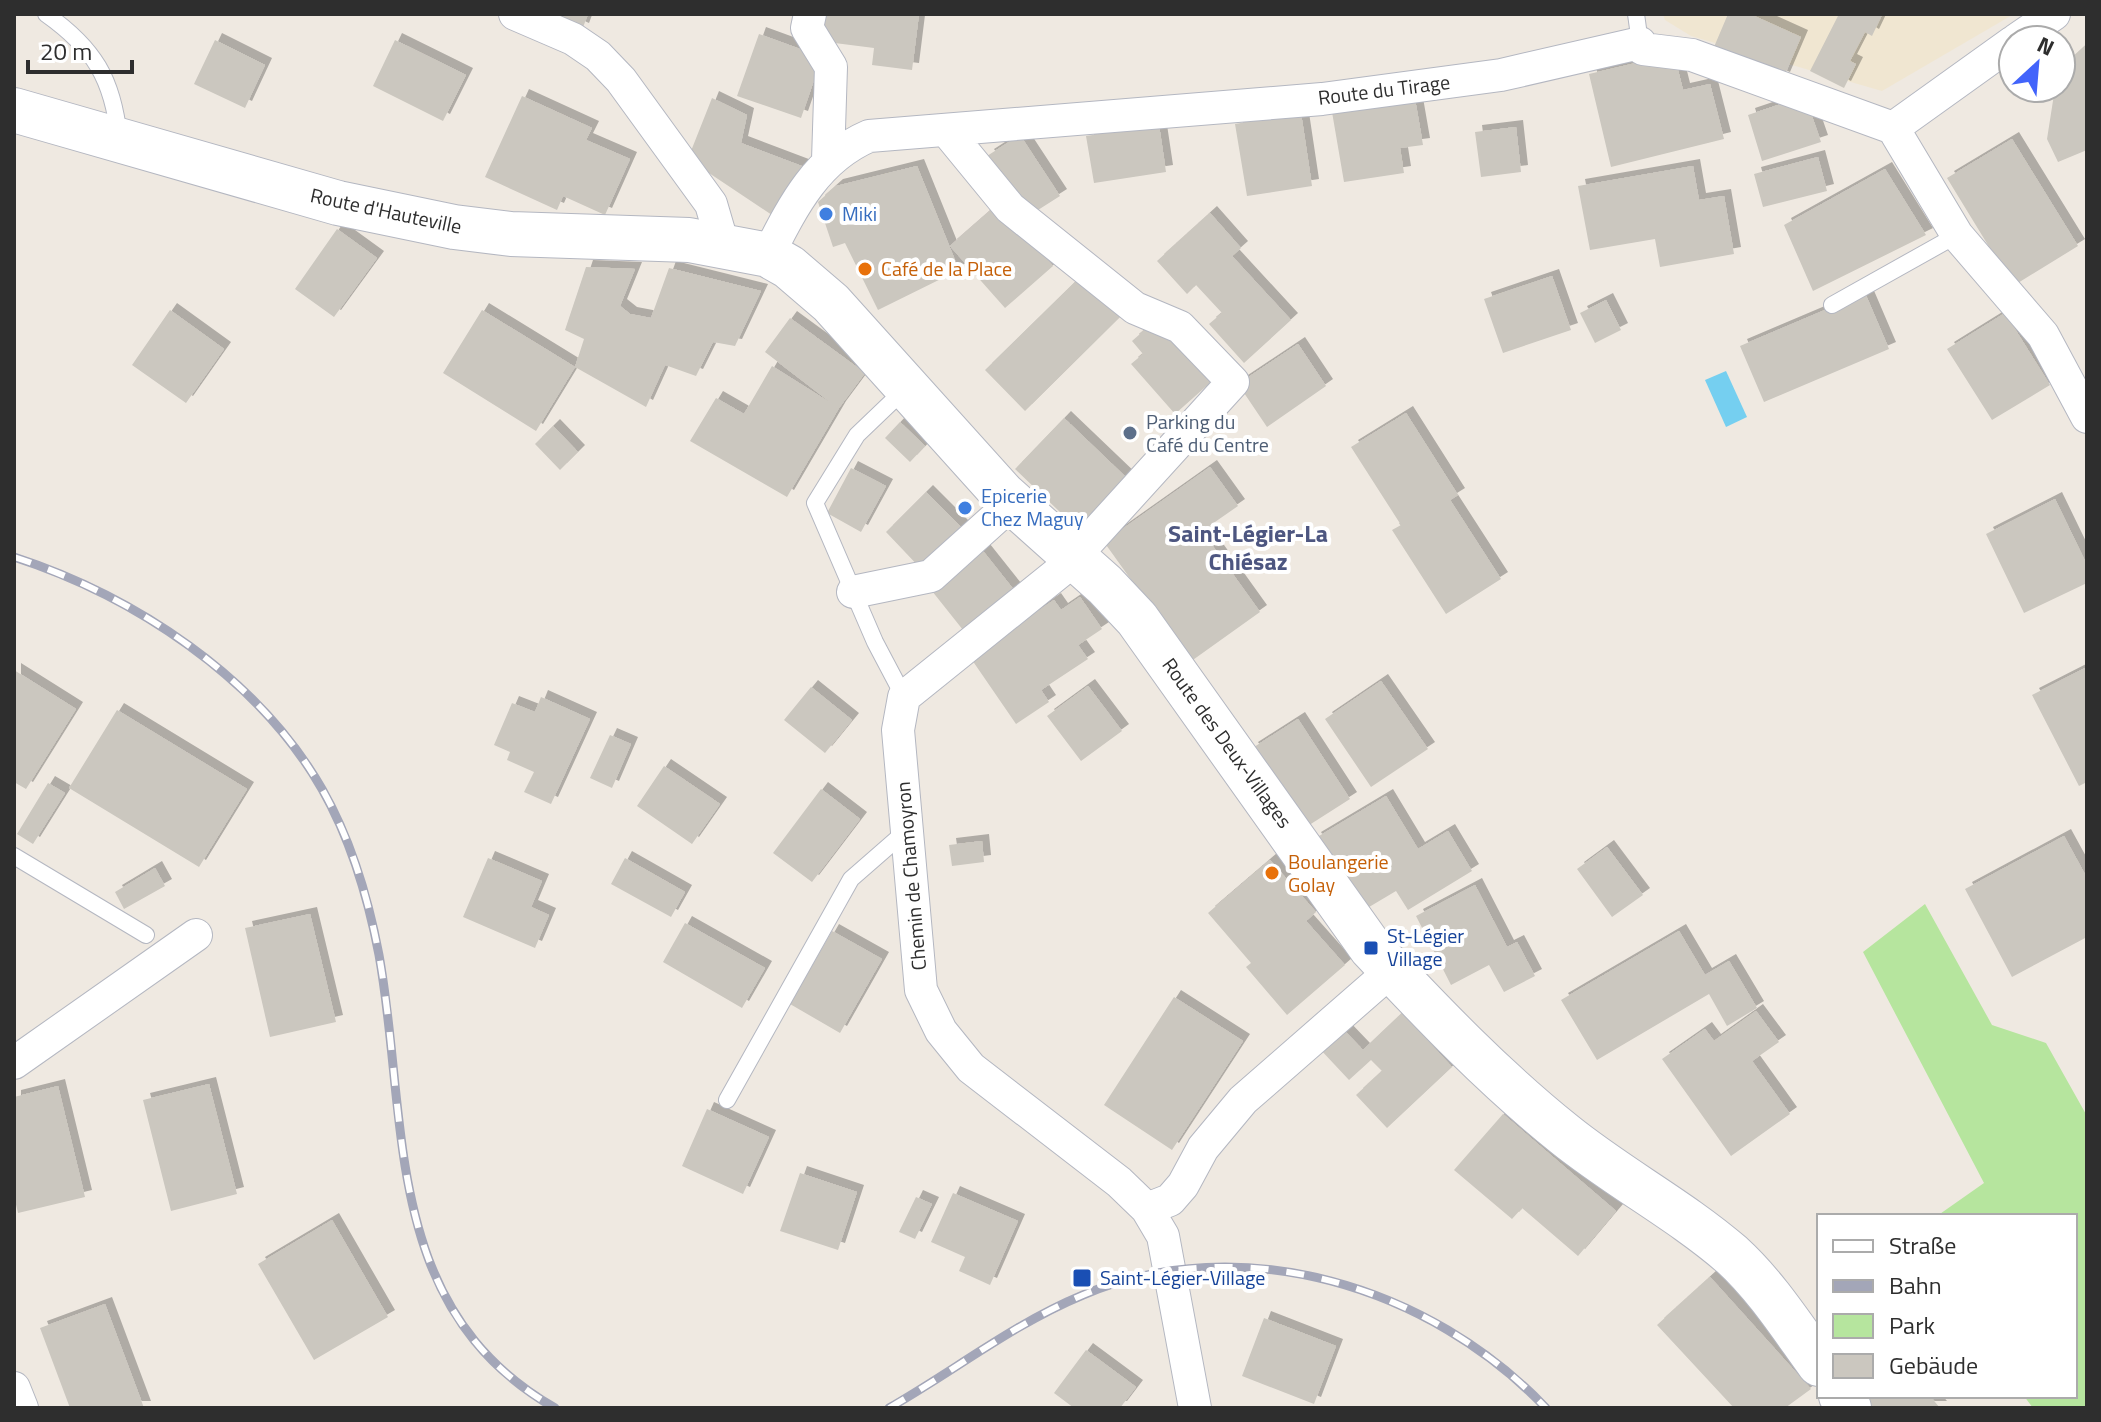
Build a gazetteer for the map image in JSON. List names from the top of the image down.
{
  "streets": {
    "main road": ["Route d'Hauteville", "Route des Deux-Villages"],
    "street": ["Route du Tirage", "Chemin de Chamoyron"]
  },
  "crossings": [
    ["Route du Tirage", "Route d'Hauteville"],
    ["Route du Tirage", "Route des Deux-Villages"],
    ["Route d'Hauteville", "Route des Deux-Villages"]
  ],
  "districts": ["Saint-Légier-La Chiésaz"],
  "places": {
    "other": [
      "Miki",
      "Café de la Place",
      "Parking du Café du Centre",
      "Epicerie Chez Maguy",
      "Boulangerie Golay"
    ],
    "transit": ["St-Légier Village", "Saint-Légier-Village"]
  },
  "legend": [
    "Straße",
    "Bahn",
    "Park",
    "Gebäude"
  ],
  "scale_bar": "20 m",
  "north": "top right"
}
